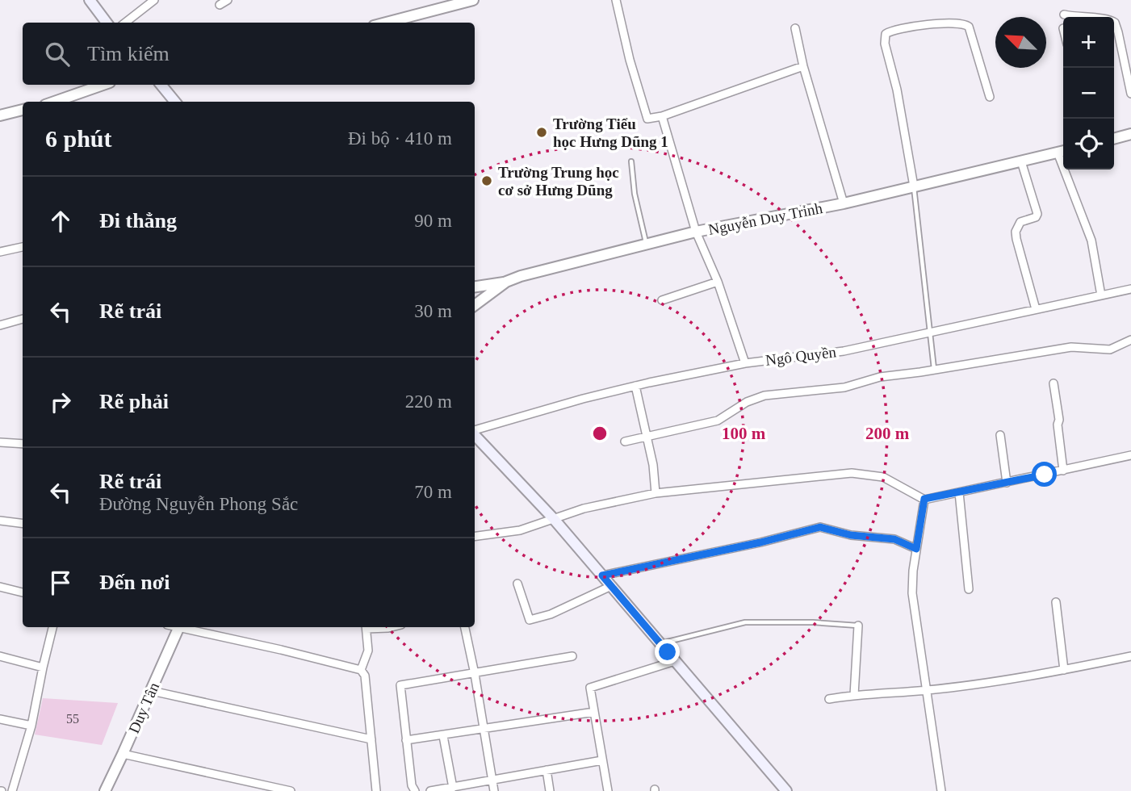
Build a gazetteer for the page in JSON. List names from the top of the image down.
{
  "streets": {
    "street": ["Nguyễn Duy Trinh", "Ngô Quyền", "Duy Tân"]
  },
  "places": ["Trường Tiểu học Hưng Dũng 1", "Trường Trung học cơ sở Hưng Dũng"],
  "house_numbers": ["55"],
  "north": "top left",
  "page": {
    "map_buttons": ["+", "−"],
    "search": "Tìm kiếm",
    "heading": ["6 phút", "Đi bộ · 410 m"],
    "list": [
      ["Đi thẳng", "90 m"],
      ["Rẽ trái", "30 m"],
      ["Rẽ phải", "220 m"],
      ["Rẽ trái", "Đường Nguyễn Phong Sắc", "70 m"],
      "Đến nơi"
    ]
  },
  "rings": ["100 m", "200 m"]
}
